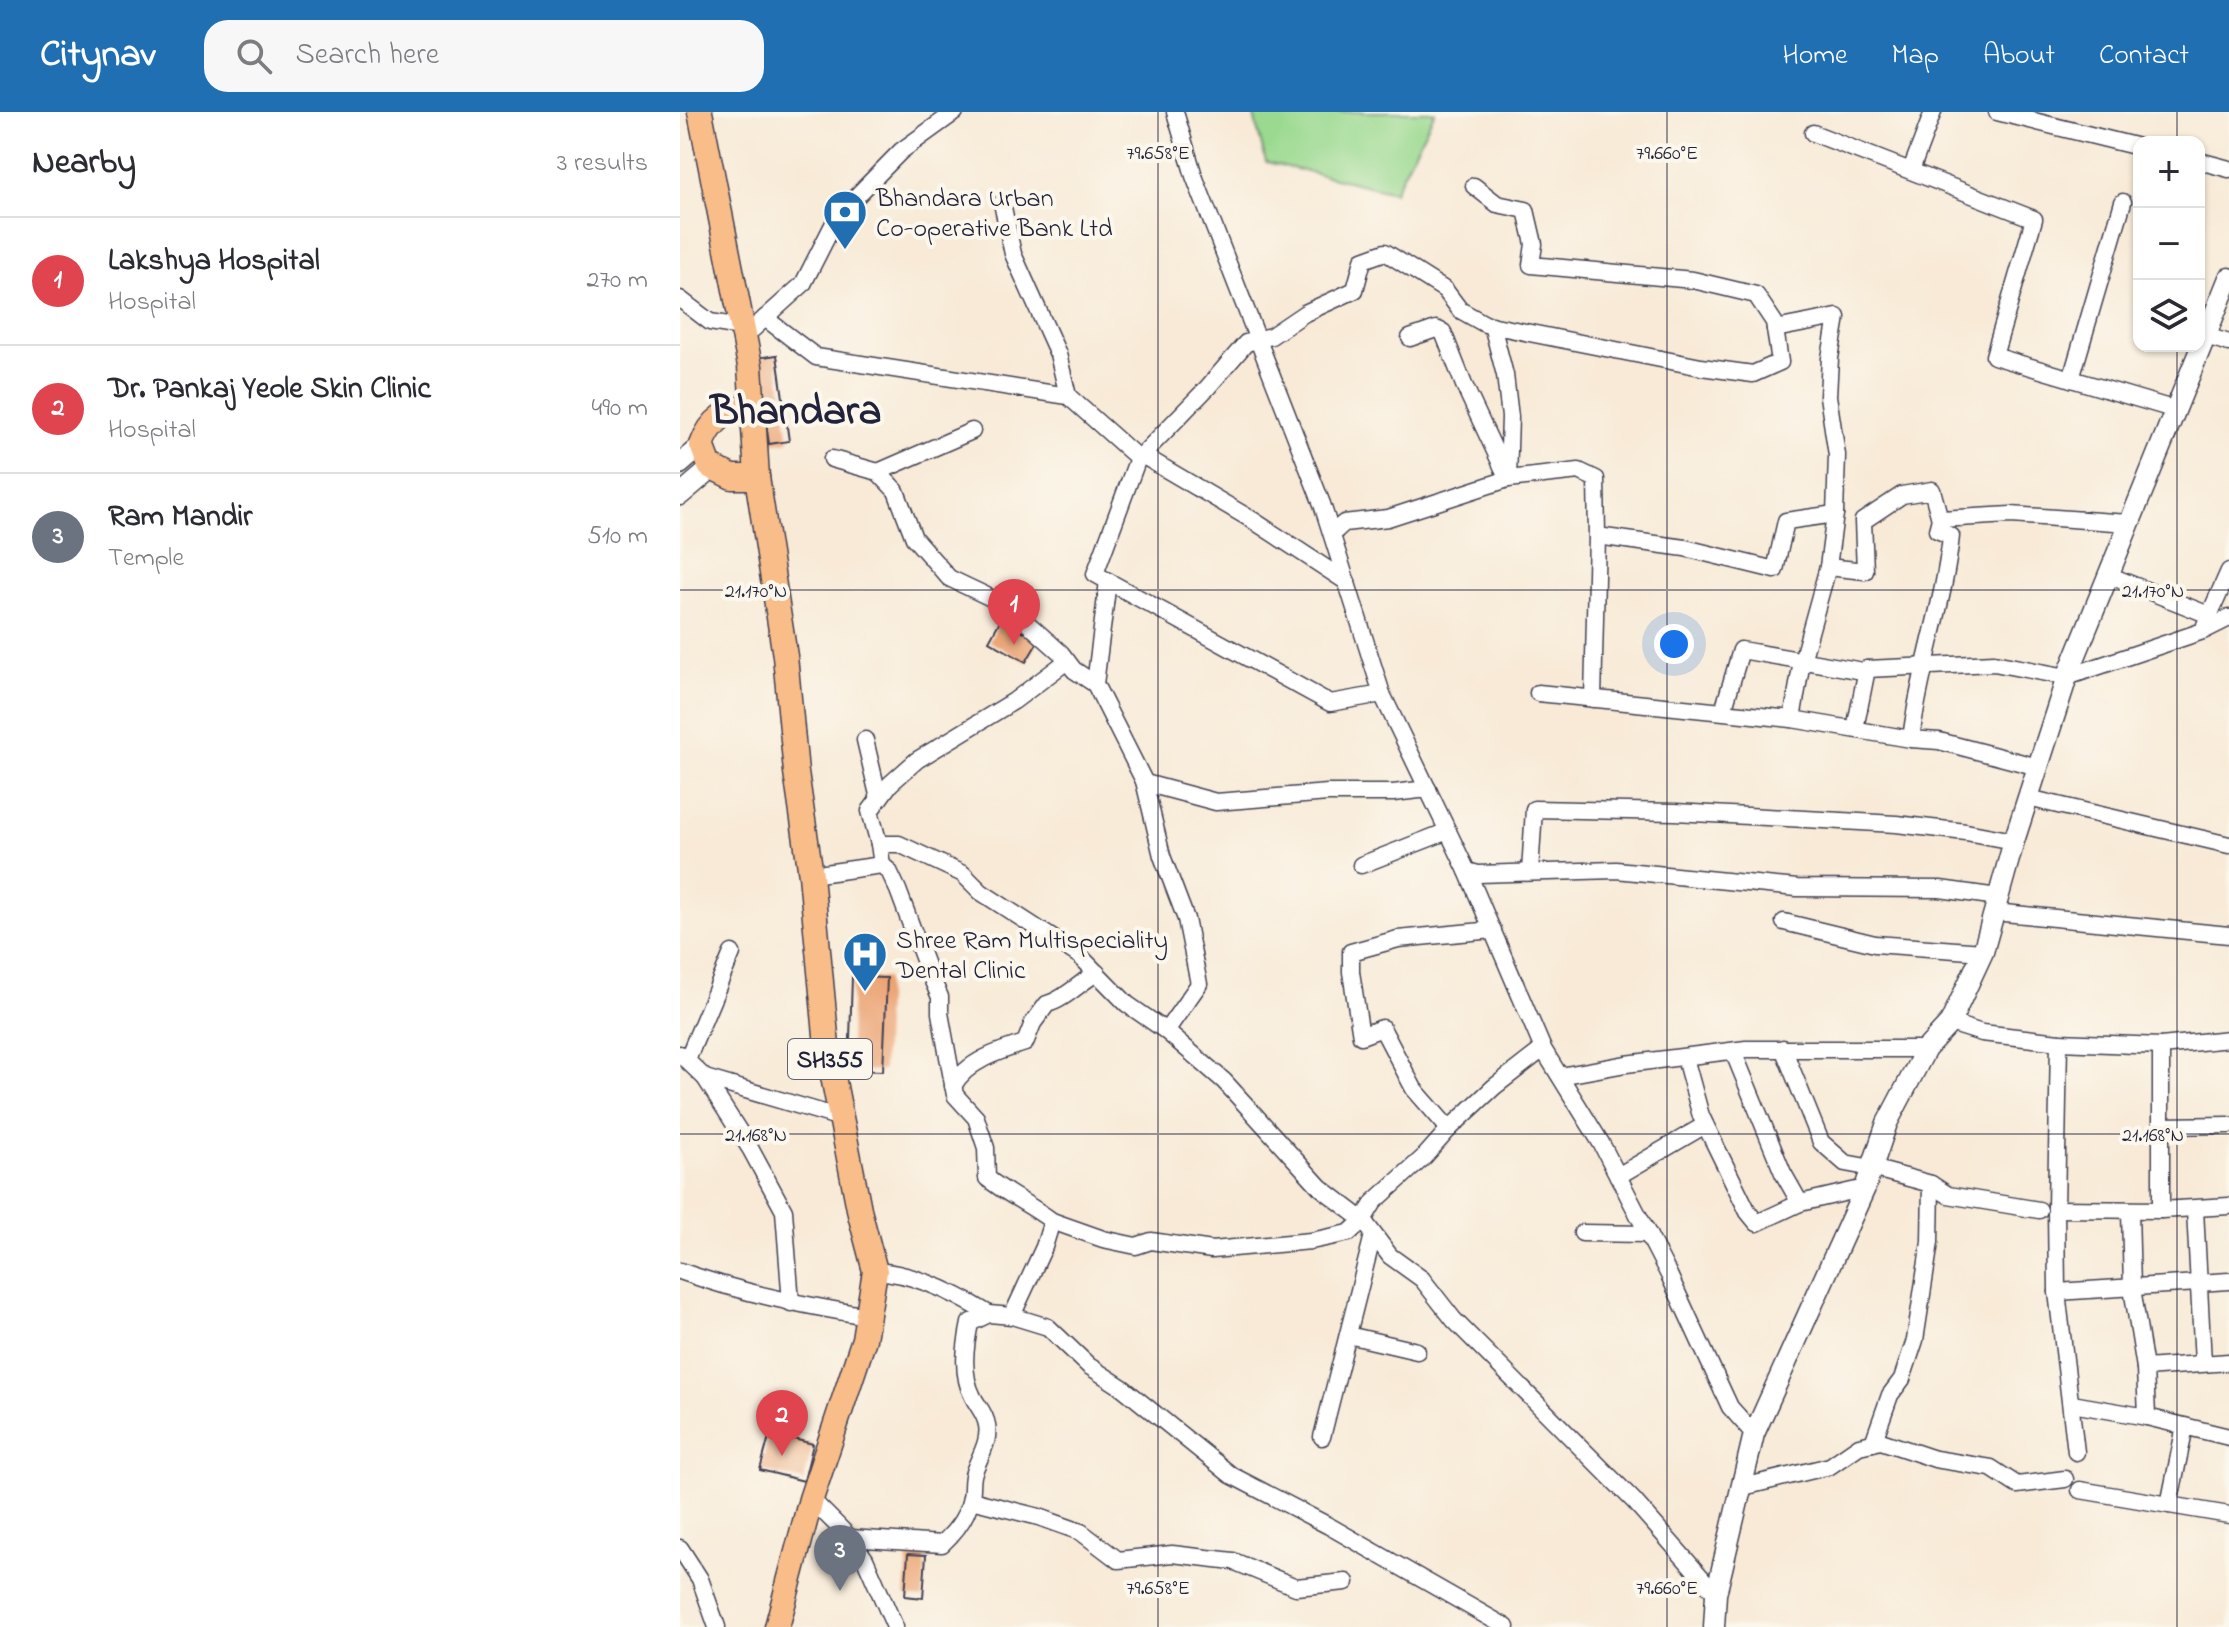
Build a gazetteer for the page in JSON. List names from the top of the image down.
{
  "streets": {
    "main road": ["SH355"]
  },
  "districts": ["Bhandara"],
  "places": {
    "bank": ["Bhandara Urban Co-operative Bank Ltd"],
    "hospital": ["Shree Ram Multispeciality Dental Clinic"]
  },
  "page": {
    "header": "Citynav",
    "search": "Search here",
    "nav": [
      "Home",
      "Map",
      "About",
      "Contact"
    ],
    "heading": ["Nearby", "3 results"],
    "map_buttons": ["+", "−"],
    "list": [
      {
        "mark": "1",
        "name": "Lakshya Hospital",
        "note": "Hospital",
        "value": "270 m"
      },
      {
        "mark": "2",
        "name": "Dr. Pankaj Yeole Skin Clinic",
        "note": "Hospital",
        "value": "490 m"
      },
      {
        "mark": "3",
        "name": "Ram Mandir",
        "note": "Temple",
        "value": "510 m"
      }
    ],
    "pins": ["1", "2", "3"]
  },
  "coordinates": [
    "79.658°E",
    "79.660°E",
    "21.170°N",
    "21.168°N"
  ]
}
